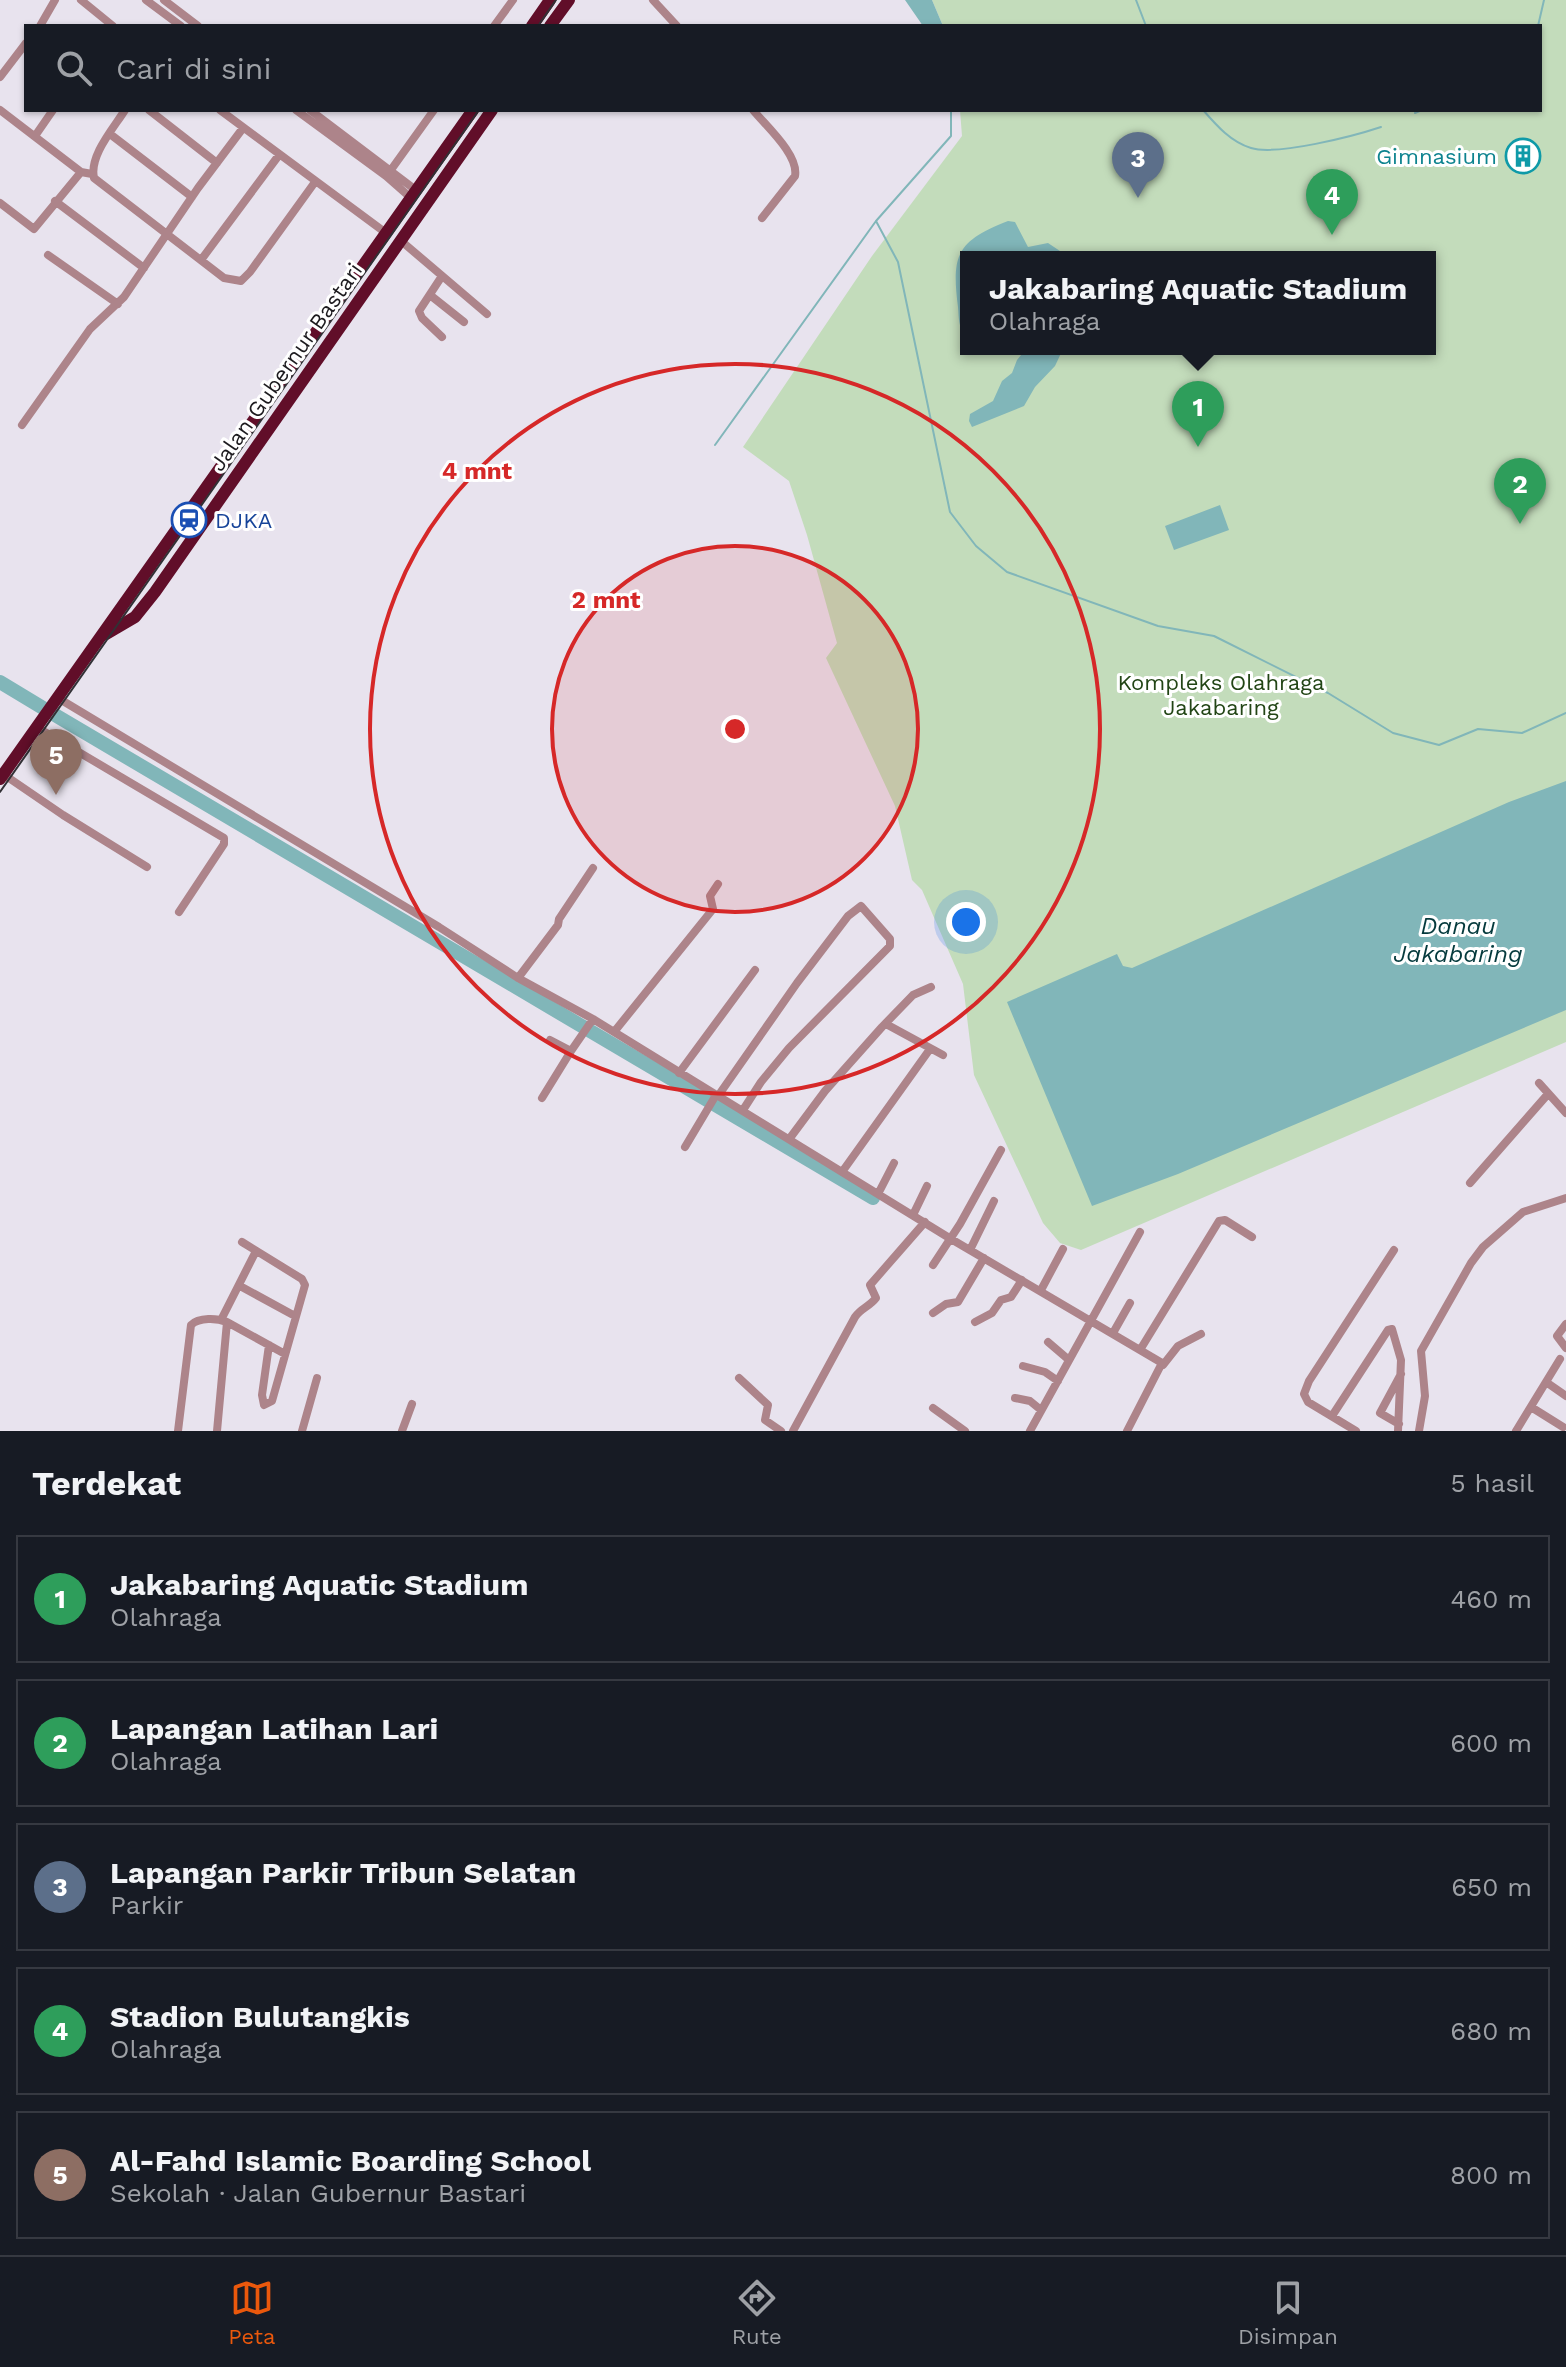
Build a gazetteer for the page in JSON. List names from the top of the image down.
{
  "streets": {
    "highway": ["Jalan Gubernur Bastari"]
  },
  "water": ["Danau Jakabaring"],
  "parks": ["Kompleks Olahraga Jakabaring"],
  "places": {
    "building": ["Gimnasium"],
    "station": ["DJKA"]
  },
  "page": {
    "search": "Cari di sini",
    "pins": [
      "3",
      "4",
      "1",
      "2",
      "5"
    ],
    "popup": ["Jakabaring Aquatic Stadium", "Olahraga"],
    "heading": ["Terdekat", "5 hasil"],
    "list": [
      {
        "mark": "1",
        "name": "Jakabaring Aquatic Stadium",
        "note": "Olahraga",
        "value": "460 m"
      },
      {
        "mark": "2",
        "name": "Lapangan Latihan Lari",
        "note": "Olahraga",
        "value": "600 m"
      },
      {
        "mark": "3",
        "name": "Lapangan Parkir Tribun Selatan",
        "note": "Parkir",
        "value": "650 m"
      },
      {
        "mark": "4",
        "name": "Stadion Bulutangkis",
        "note": "Olahraga",
        "value": "680 m"
      },
      {
        "mark": "5",
        "name": "Al-Fahd Islamic Boarding School",
        "note": "Sekolah · Jalan Gubernur Bastari",
        "value": "800 m"
      }
    ],
    "nav": ["Peta", "Rute", "Disimpan"]
  },
  "rings": ["4 mnt", "2 mnt"]
}
